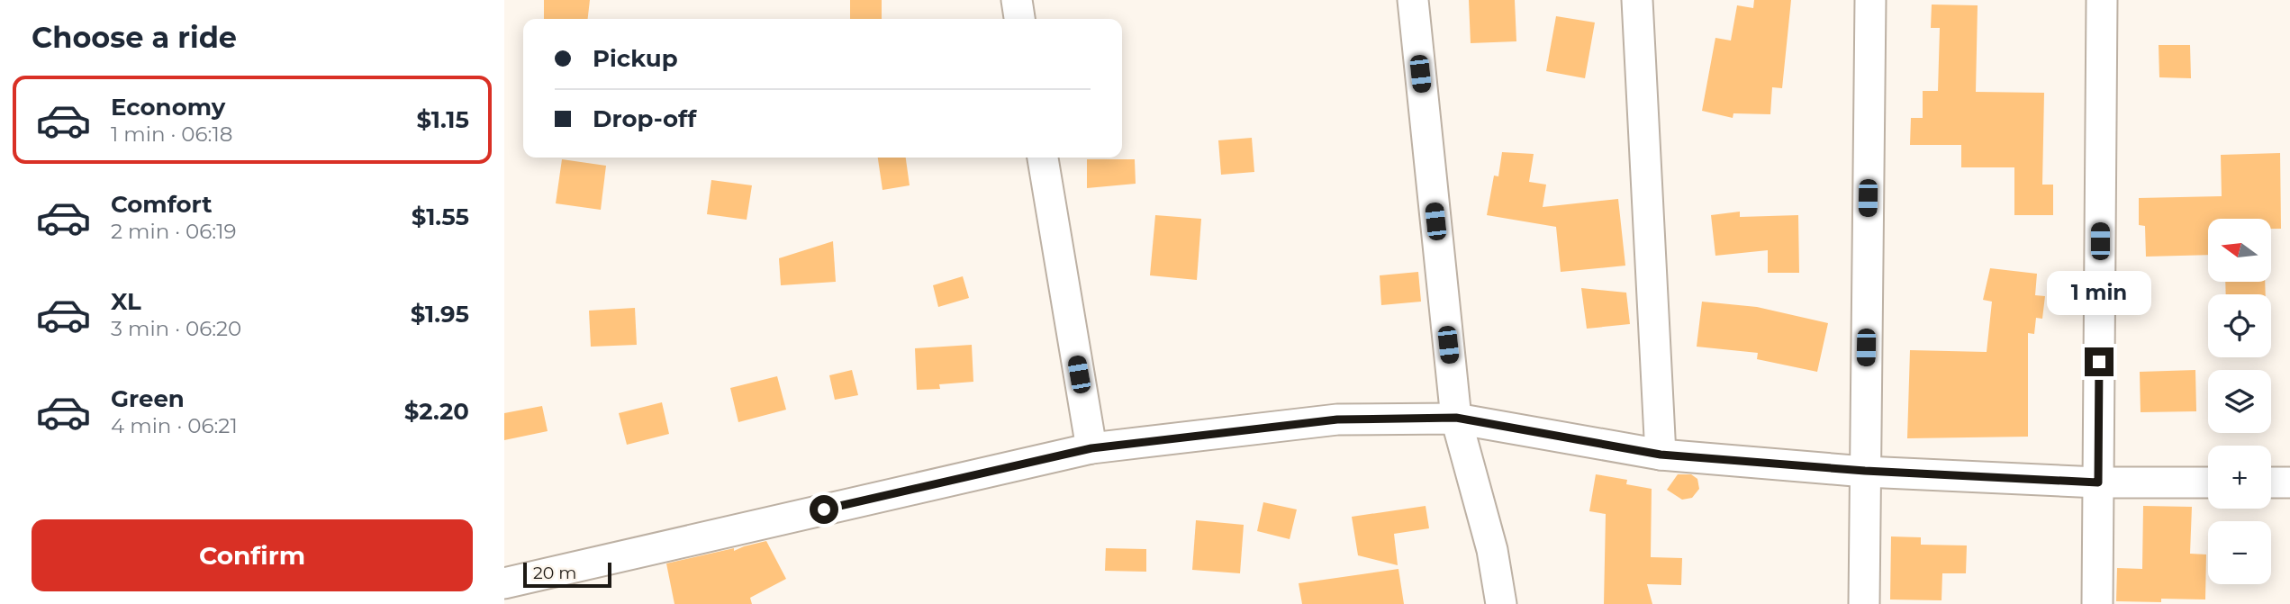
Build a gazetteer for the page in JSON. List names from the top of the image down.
{
  "scale_bar": "20 m",
  "north": "left",
  "page": {
    "heading": "Choose a ride",
    "banner": ["Pickup", "Drop-off"],
    "list": [
      {
        "name": "Economy",
        "note": "1 min · 06:18",
        "value": "$1.15"
      },
      {
        "name": "Comfort",
        "note": "2 min · 06:19",
        "value": "$1.55"
      },
      {
        "name": "XL",
        "note": "3 min · 06:20",
        "value": "$1.95"
      },
      {
        "name": "Green",
        "note": "4 min · 06:21",
        "value": "$2.20"
      }
    ],
    "map_buttons": ["+", "−"],
    "bubble": "1 min",
    "buttons": "Confirm",
    "scale": "20 m"
  }
}
